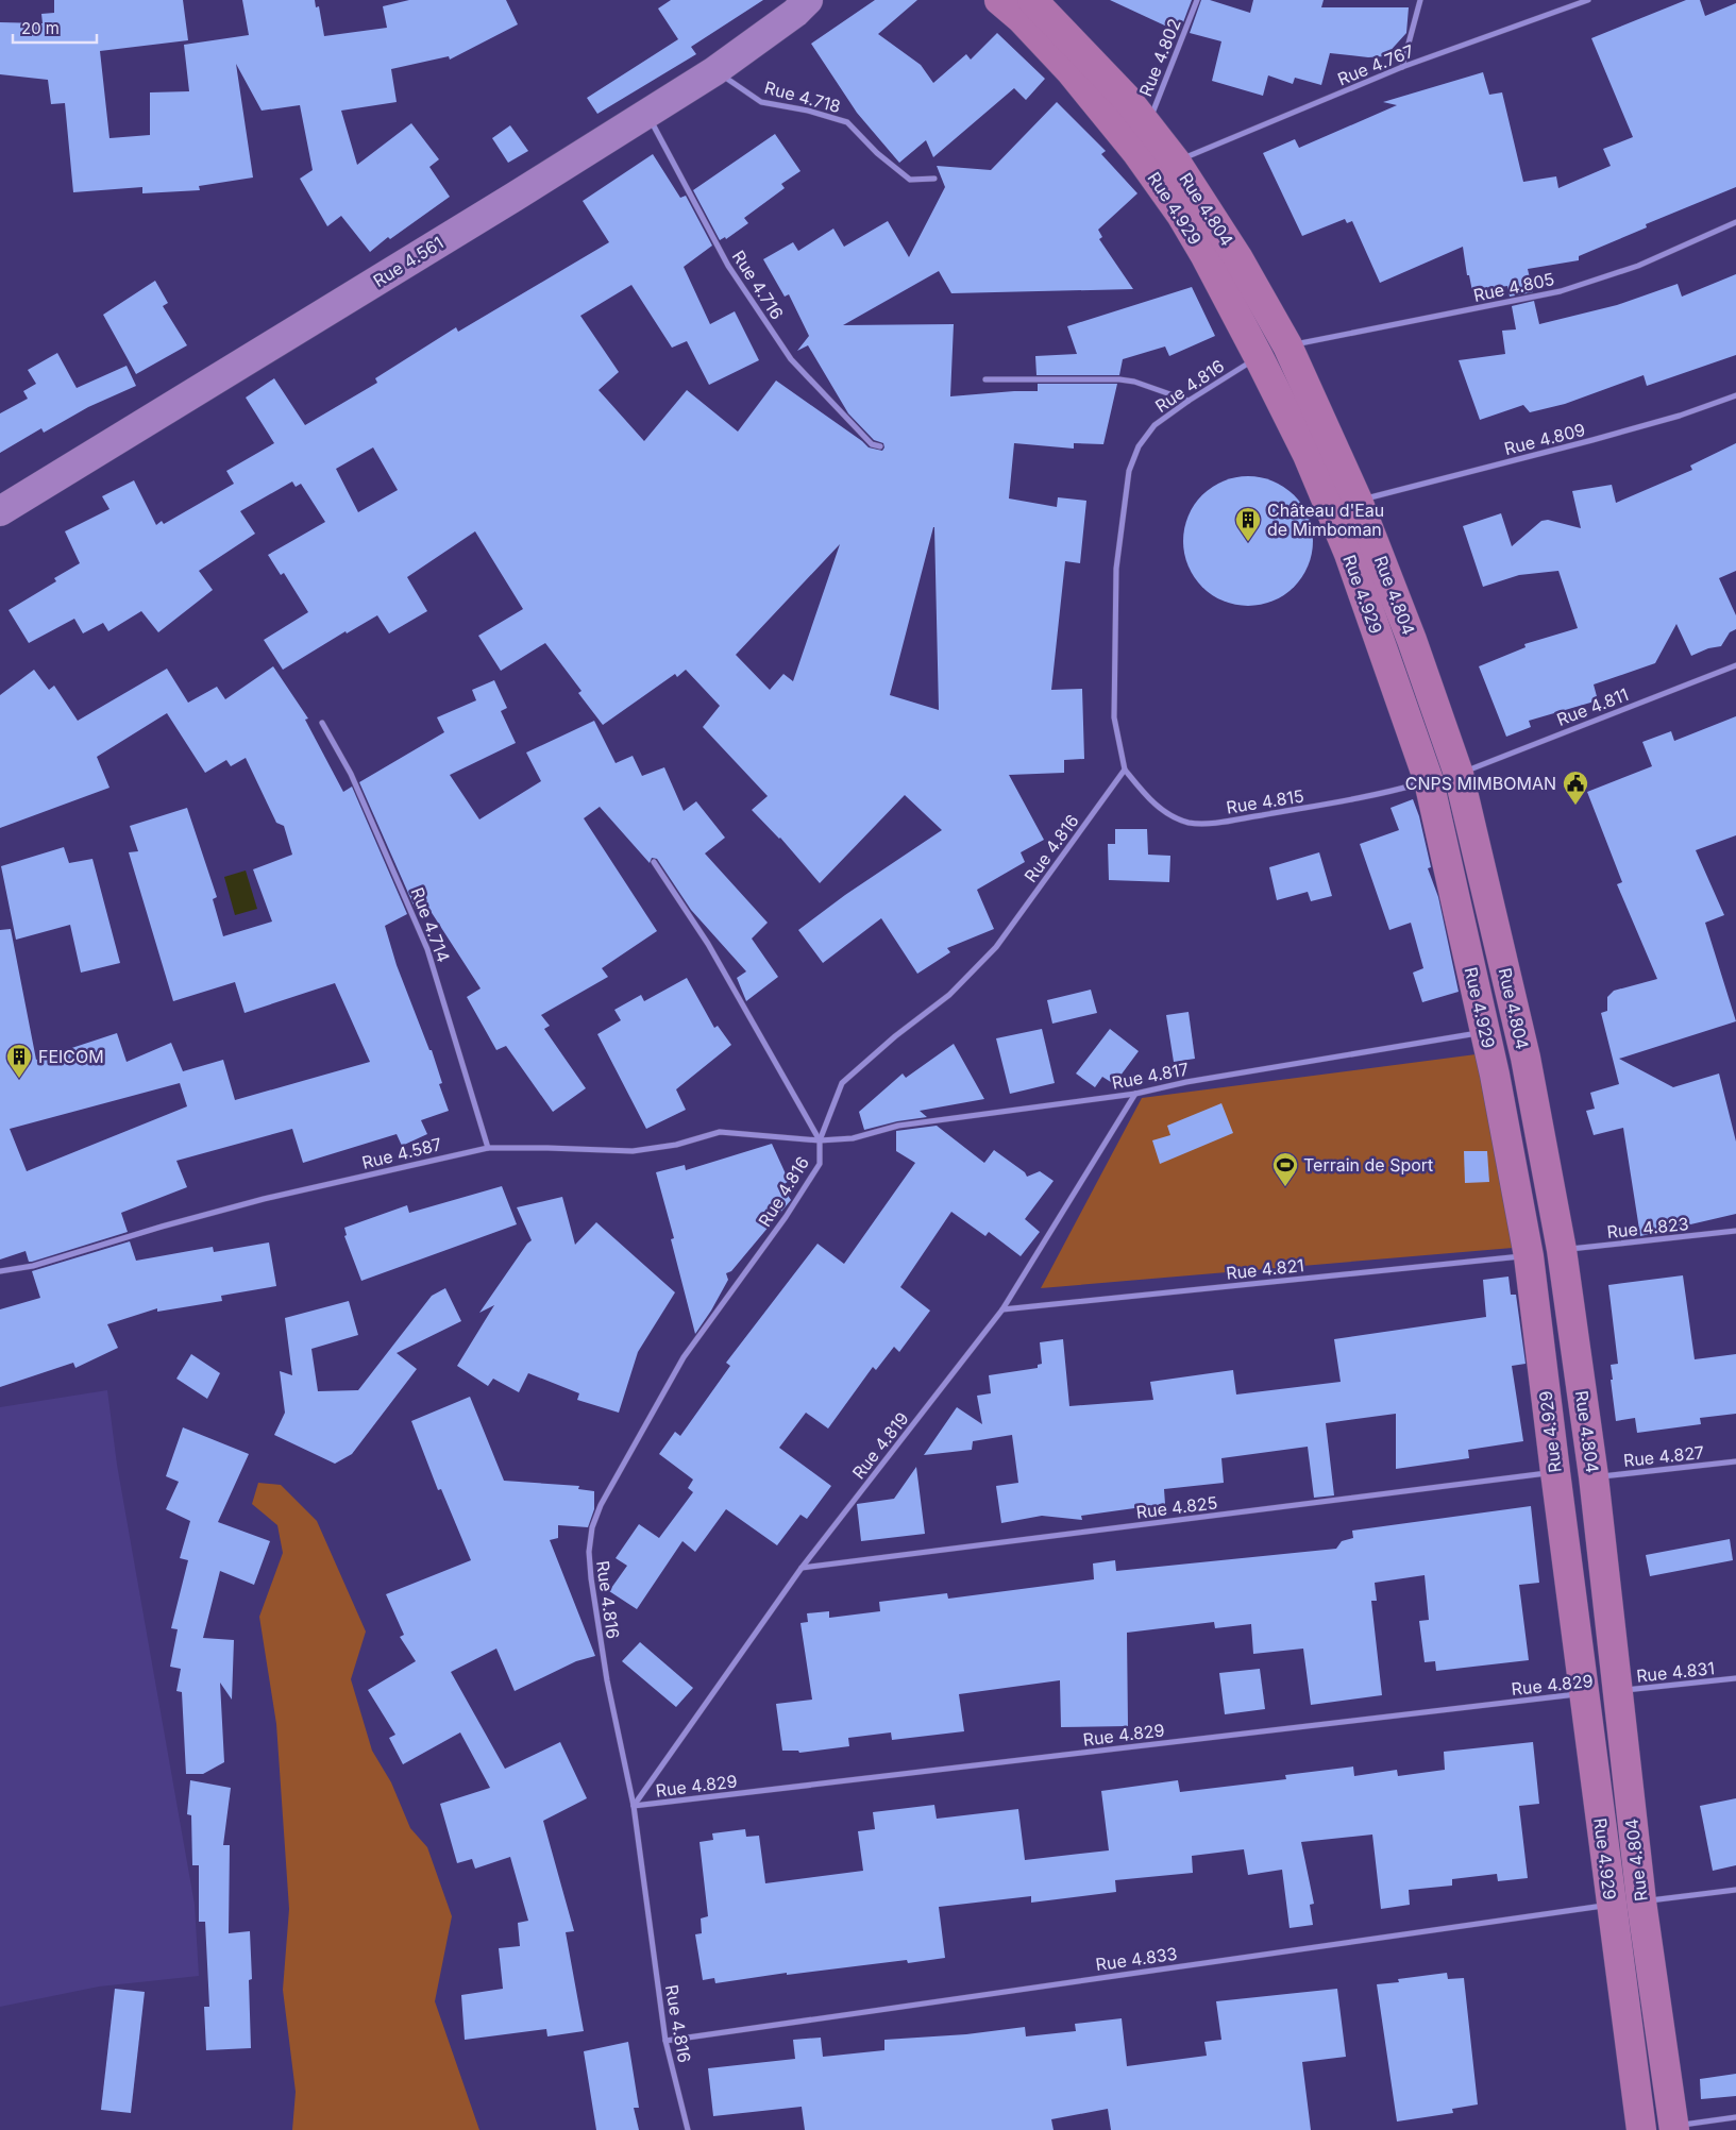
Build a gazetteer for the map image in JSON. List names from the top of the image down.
{
  "streets": {
    "main road": ["Rue 4.929", "Rue 4.804", "Rue 4.561"],
    "street": [
      "Rue 4.802",
      "Rue 4.767",
      "Rue 4.718",
      "Rue 4.716",
      "Rue 4.805",
      "Rue 4.816",
      "Rue 4.809",
      "Rue 4.811",
      "Rue 4.815",
      "Rue 4.714",
      "Rue 4.817",
      "Rue 4.587",
      "Rue 4.823",
      "Rue 4.821",
      "Rue 4.819",
      "Rue 4.827",
      "Rue 4.825",
      "Rue 4.831",
      "Rue 4.829",
      "Rue 4.833"
    ]
  },
  "crossings": [
    ["Rue 4.802", "Rue 4.804"],
    ["Rue 4.767", "Rue 4.804"],
    ["Rue 4.718", "Rue 4.561"],
    ["Rue 4.929", "Rue 4.804"],
    ["Rue 4.929", "Rue 4.816"],
    ["Rue 4.929", "Rue 4.815"],
    ["Rue 4.929", "Rue 4.817"],
    ["Rue 4.929", "Rue 4.821"],
    ["Rue 4.929", "Rue 4.825"],
    ["Rue 4.929", "Rue 4.831"],
    ["Rue 4.929", "Rue 4.829"],
    ["Rue 4.929", "Rue 4.833"],
    ["Rue 4.804", "Rue 4.805"],
    ["Rue 4.804", "Rue 4.809"],
    ["Rue 4.804", "Rue 4.811"],
    ["Rue 4.804", "Rue 4.823"],
    ["Rue 4.804", "Rue 4.827"],
    ["Rue 4.804", "Rue 4.831"],
    ["Rue 4.804", "Rue 4.829"],
    ["Rue 4.561", "Rue 4.716"],
    ["Rue 4.816", "Rue 4.815"],
    ["Rue 4.816", "Rue 4.817"],
    ["Rue 4.816", "Rue 4.587"],
    ["Rue 4.816", "Rue 4.819"],
    ["Rue 4.816", "Rue 4.829"],
    ["Rue 4.816", "Rue 4.833"],
    ["Rue 4.714", "Rue 4.587"],
    ["Rue 4.817", "Rue 4.587"],
    ["Rue 4.817", "Rue 4.819"],
    ["Rue 4.821", "Rue 4.819"],
    ["Rue 4.819", "Rue 4.825"],
    ["Rue 4.819", "Rue 4.829"],
    ["Rue 4.831", "Rue 4.829"]
  ],
  "places": {
    "building": ["Château d'Eau de Mimboman", "FEICOM"],
    "public building": ["CNPS MIMBOMAN"],
    "sports": ["Terrain de Sport"]
  },
  "scale_bar": "20 m"
}
